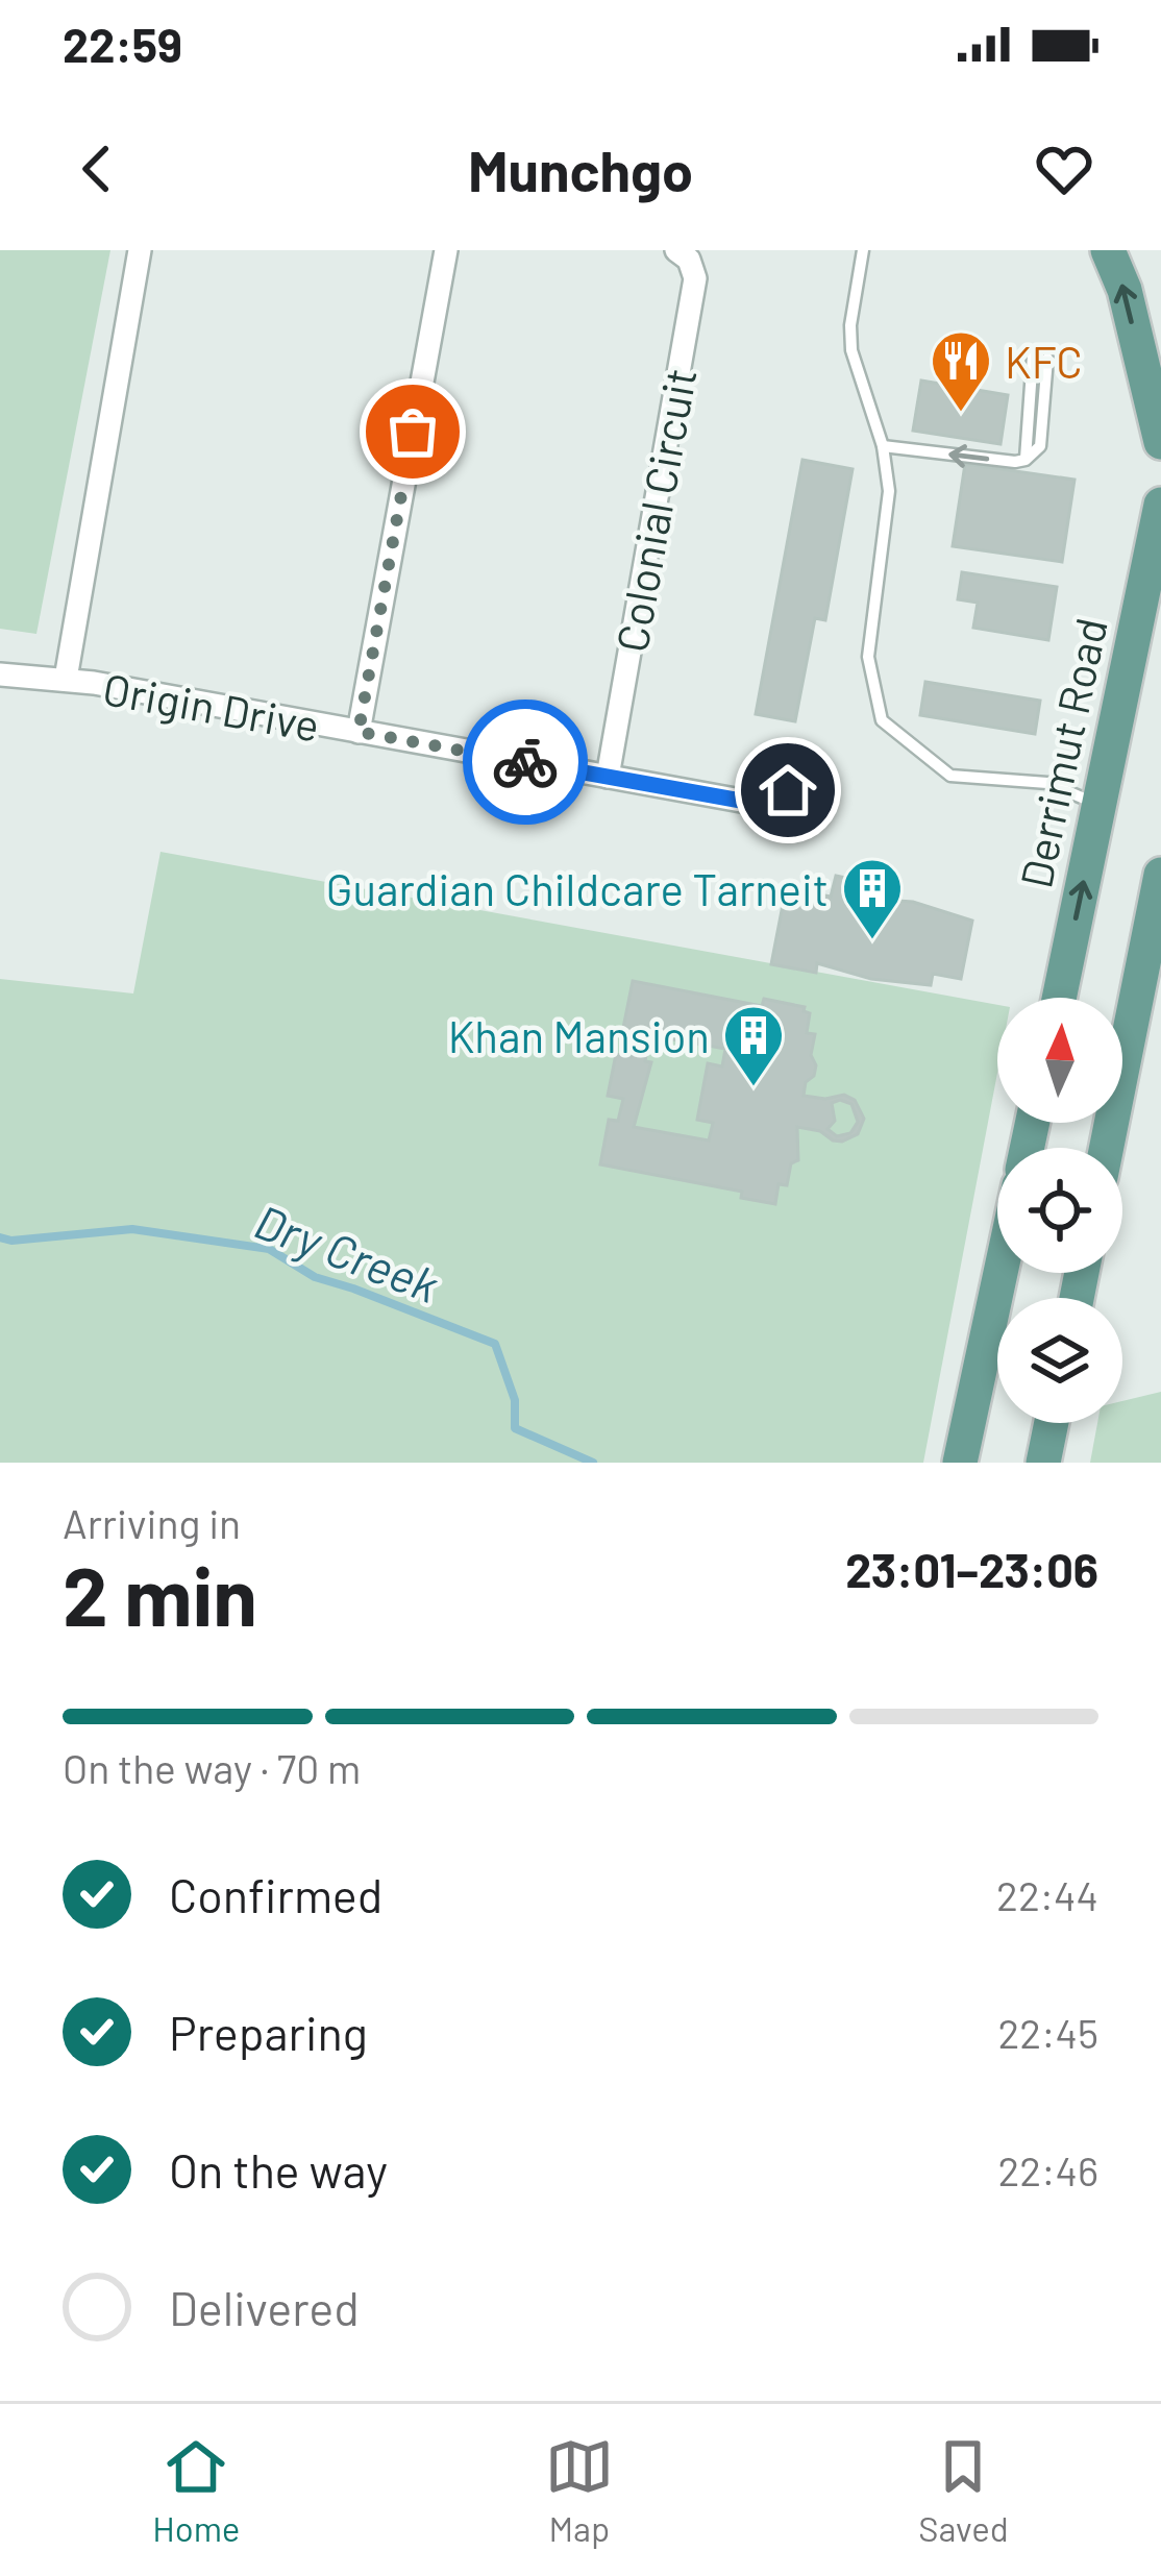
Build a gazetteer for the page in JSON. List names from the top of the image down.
{
  "streets": {
    "main road": ["Derrimut Road"],
    "street": ["Colonial Circuit", "Origin Drive"]
  },
  "crossings": [
    ["Colonial Circuit", "Origin Drive"]
  ],
  "water": ["Dry Creek"],
  "places": {
    "restaurant": ["KFC"],
    "building": ["Guardian Childcare Tarneit", "Khan Mansion"]
  },
  "north": "top",
  "page": {
    "status": "22:59",
    "header": "Munchgo",
    "heading": ["2 min", "Arriving in", "23:01–23:06"],
    "bar": "On the way · 70 m",
    "list": [
      ["Confirmed", "22:44"],
      ["Preparing", "22:45"],
      ["On the way", "22:46"],
      "Delivered"
    ],
    "tabs": ["Home", "Map", "Saved"]
  }
}
